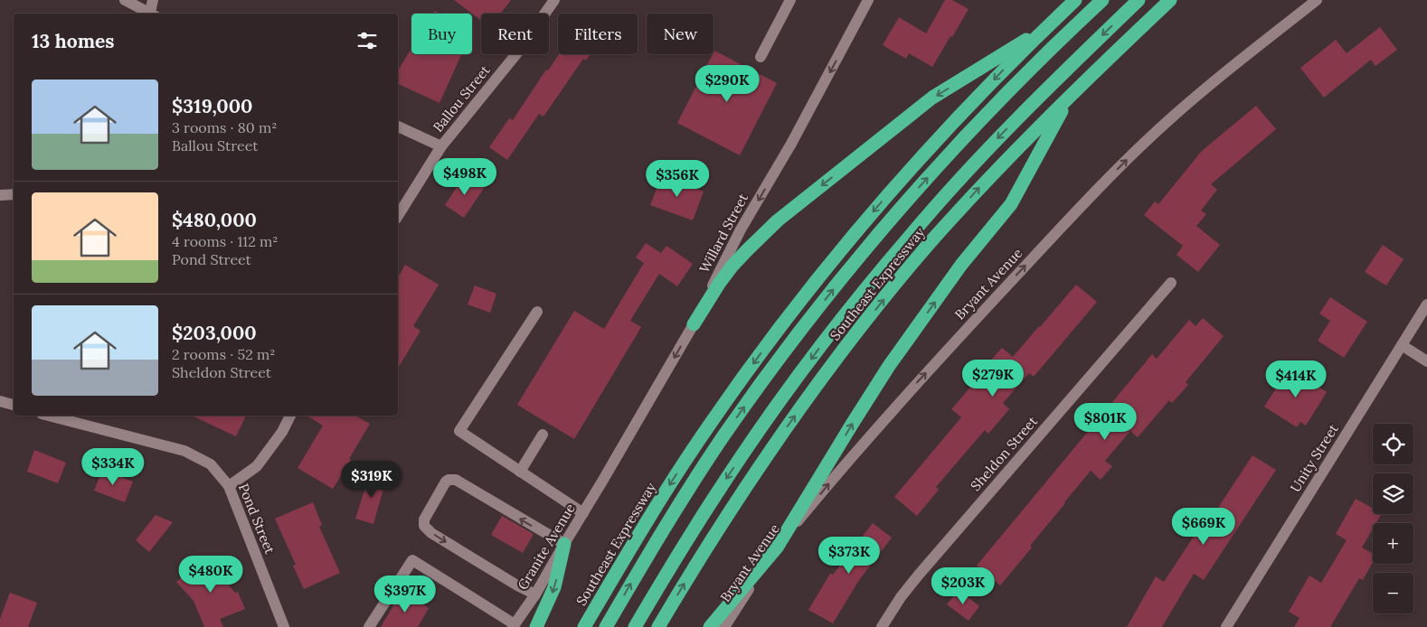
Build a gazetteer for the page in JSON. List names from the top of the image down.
{
  "streets": {
    "highway": ["Southeast Expressway"],
    "street": [
      "Ballou Street",
      "Willard Street",
      "Bryant Avenue",
      "Sheldon Street",
      "Unity Street",
      "Pond Street",
      "Granite Avenue"
    ]
  },
  "crossings": [
    ["Willard Street", "Granite Avenue"]
  ],
  "one_way": ["Willard Street", "Bryant Avenue"],
  "page": {
    "chip": [
      "Buy",
      "Rent",
      "Filters",
      "New"
    ],
    "heading": "13 homes",
    "price": [
      "$290K",
      "$498K",
      "$356K",
      "$279K",
      "$414K",
      "$801K",
      "$334K",
      "$319K",
      "$669K",
      "$373K",
      "$480K",
      "$203K",
      "$397K"
    ],
    "list": [
      {
        "name": "$319,000",
        "note": "3 rooms · 80 m² · Ballou Street"
      },
      {
        "name": "$480,000",
        "note": "4 rooms · 112 m² · Pond Street"
      },
      {
        "name": "$203,000",
        "note": "2 rooms · 52 m² · Sheldon Street"
      }
    ],
    "map_buttons": ["+", "−"]
  }
}
